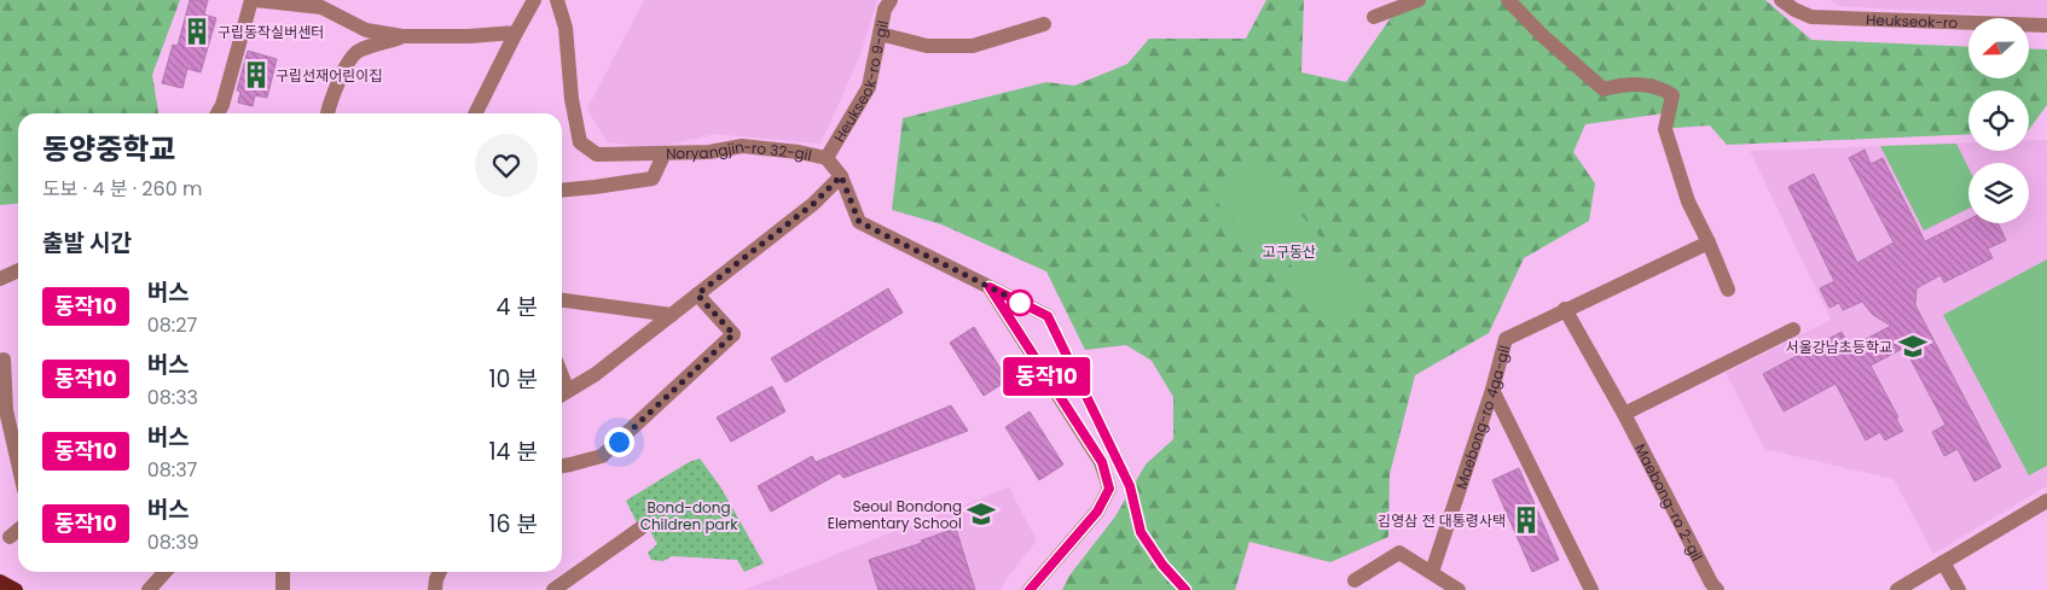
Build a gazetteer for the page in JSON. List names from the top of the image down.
{
  "streets": {
    "street": [
      "Heukseok-ro",
      "Heukseok-ro 9-gil",
      "Noryangjin-ro 32-gil",
      "Maebong-ro 4ga-gil",
      "Maebong-ro 2-gil"
    ]
  },
  "crossings": [
    ["Heukseok-ro 9-gil", "Noryangjin-ro 32-gil"],
    ["Maebong-ro 4ga-gil", "Maebong-ro 2-gil"]
  ],
  "parks": ["고구동산", "Bond-dong Children park"],
  "places": {
    "building": ["구립동작실버센터", "구립선재어린이집", "김영삼 전 대통령사택"],
    "school or university": ["서울강남초등학교", "Seoul Bondong Elementary School"]
  },
  "lines": ["bus line 동작10"],
  "north": "left",
  "page": {
    "on_map": "동작10",
    "heading": [
      ["동양중학교", "도보 · 4 분 · 260 m"],
      "출발 시간"
    ],
    "list": [
      {
        "mark": "동작10",
        "name": "버스",
        "note": "08:27",
        "value": "4 분"
      },
      {
        "mark": "동작10",
        "name": "버스",
        "note": "08:33",
        "value": "10 분"
      },
      {
        "mark": "동작10",
        "name": "버스",
        "note": "08:37",
        "value": "14 분"
      },
      {
        "mark": "동작10",
        "name": "버스",
        "note": "08:39",
        "value": "16 분"
      }
    ]
  }
}
